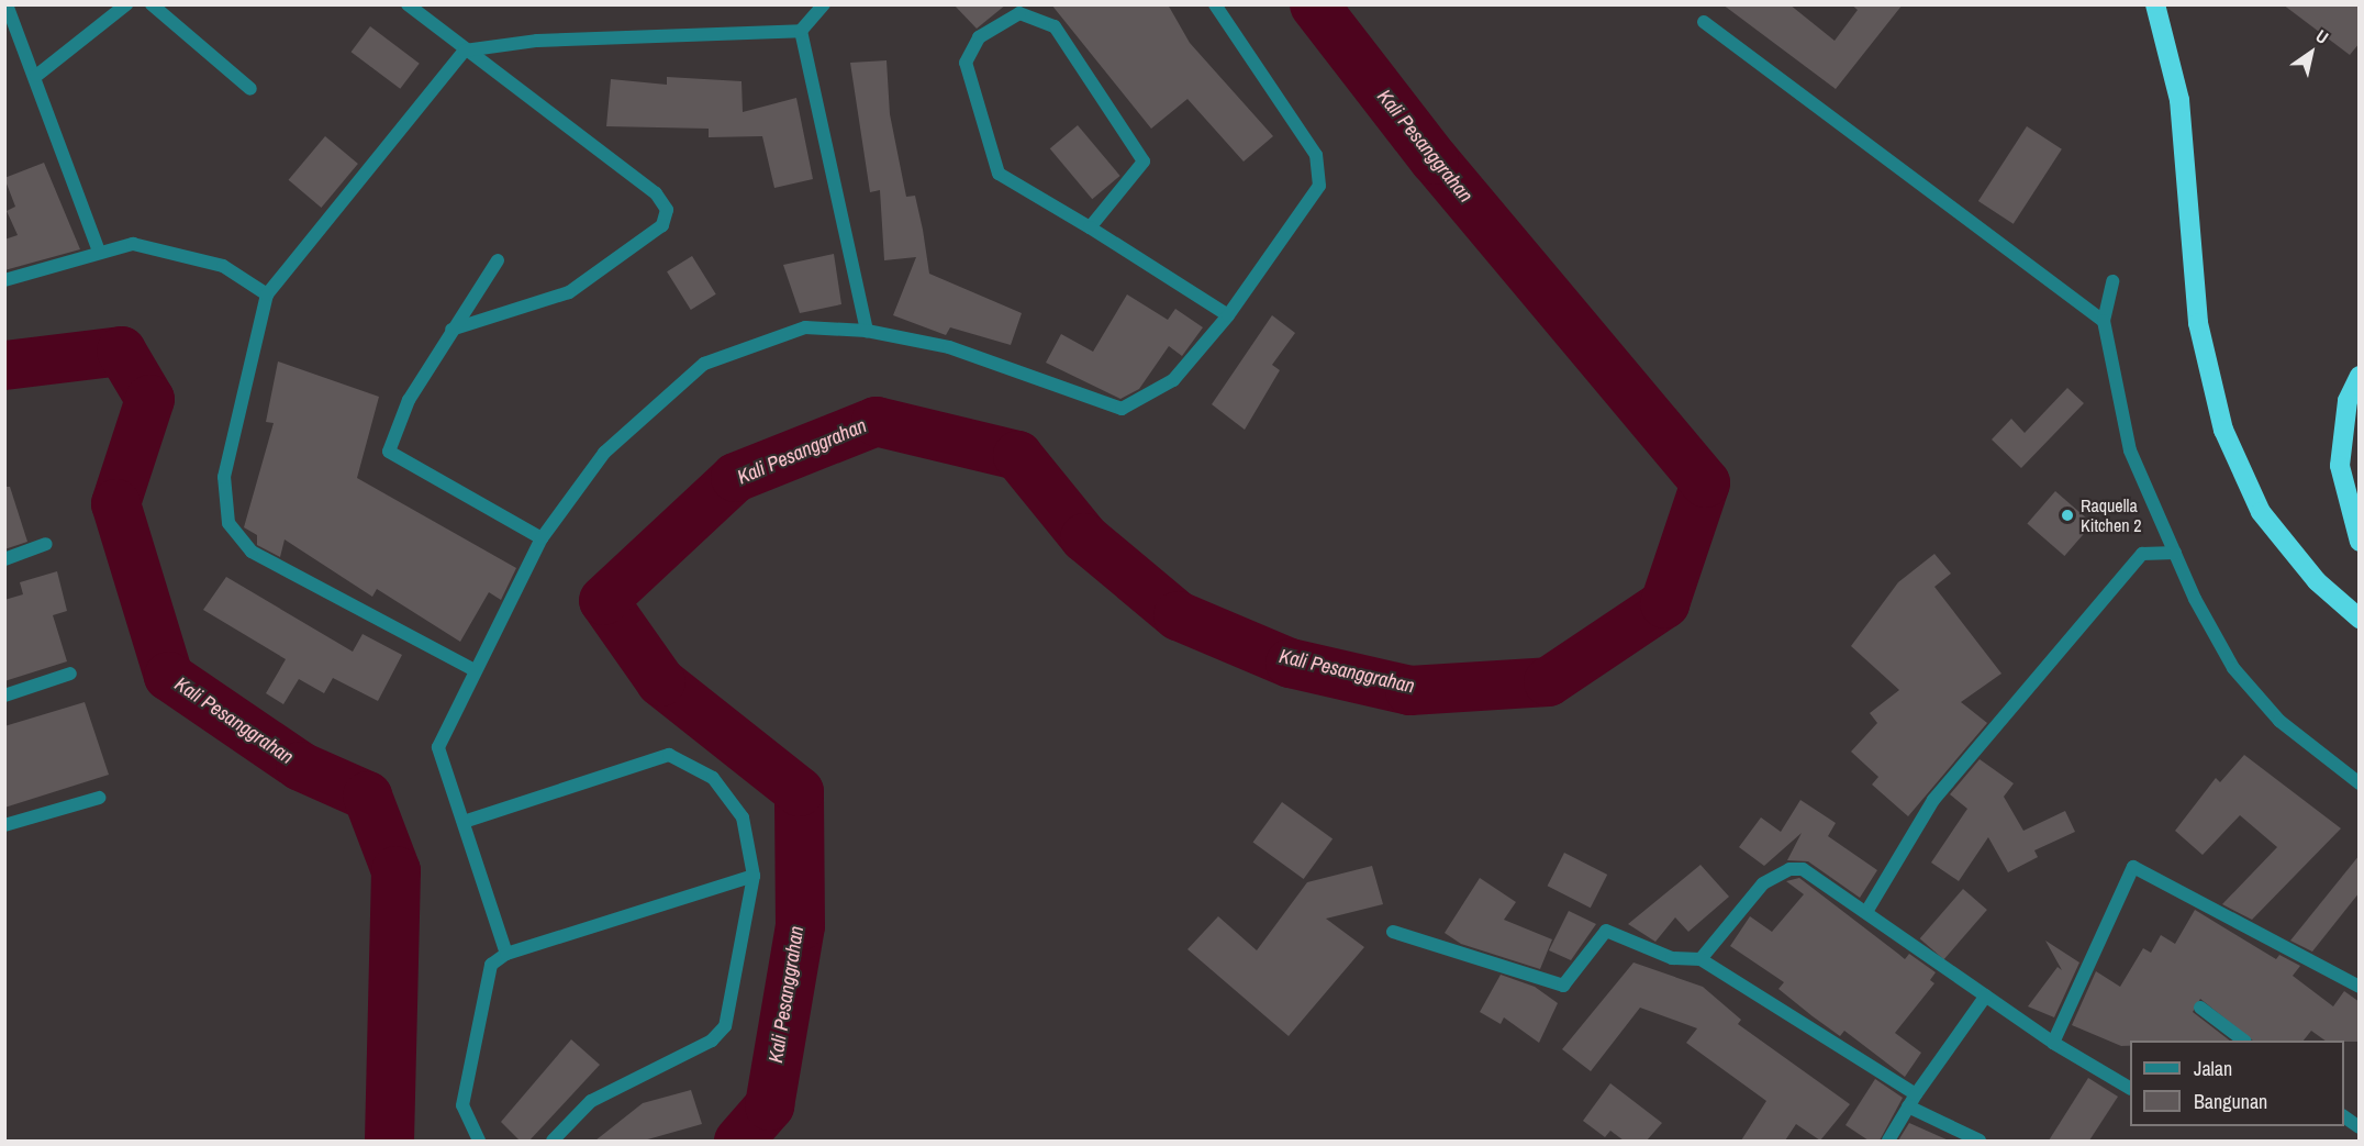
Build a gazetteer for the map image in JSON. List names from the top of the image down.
{
  "water": ["Kali Pesanggrahan"],
  "places": ["Raquella Kitchen 2"],
  "legend": ["Jalan", "Bangunan"],
  "north": "top right"
}
